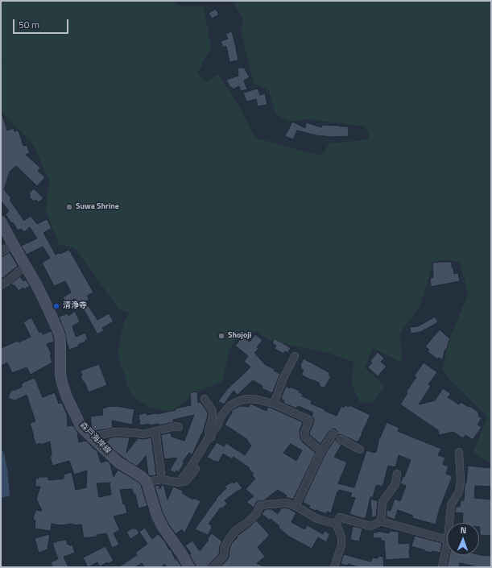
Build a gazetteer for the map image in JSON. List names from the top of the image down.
{
  "streets": {
    "main road": ["森戸海岸線"]
  },
  "places": ["Suwa Shrine", "清浄寺", "Shojoji"],
  "scale_bar": "50 m",
  "north": "top"
}
